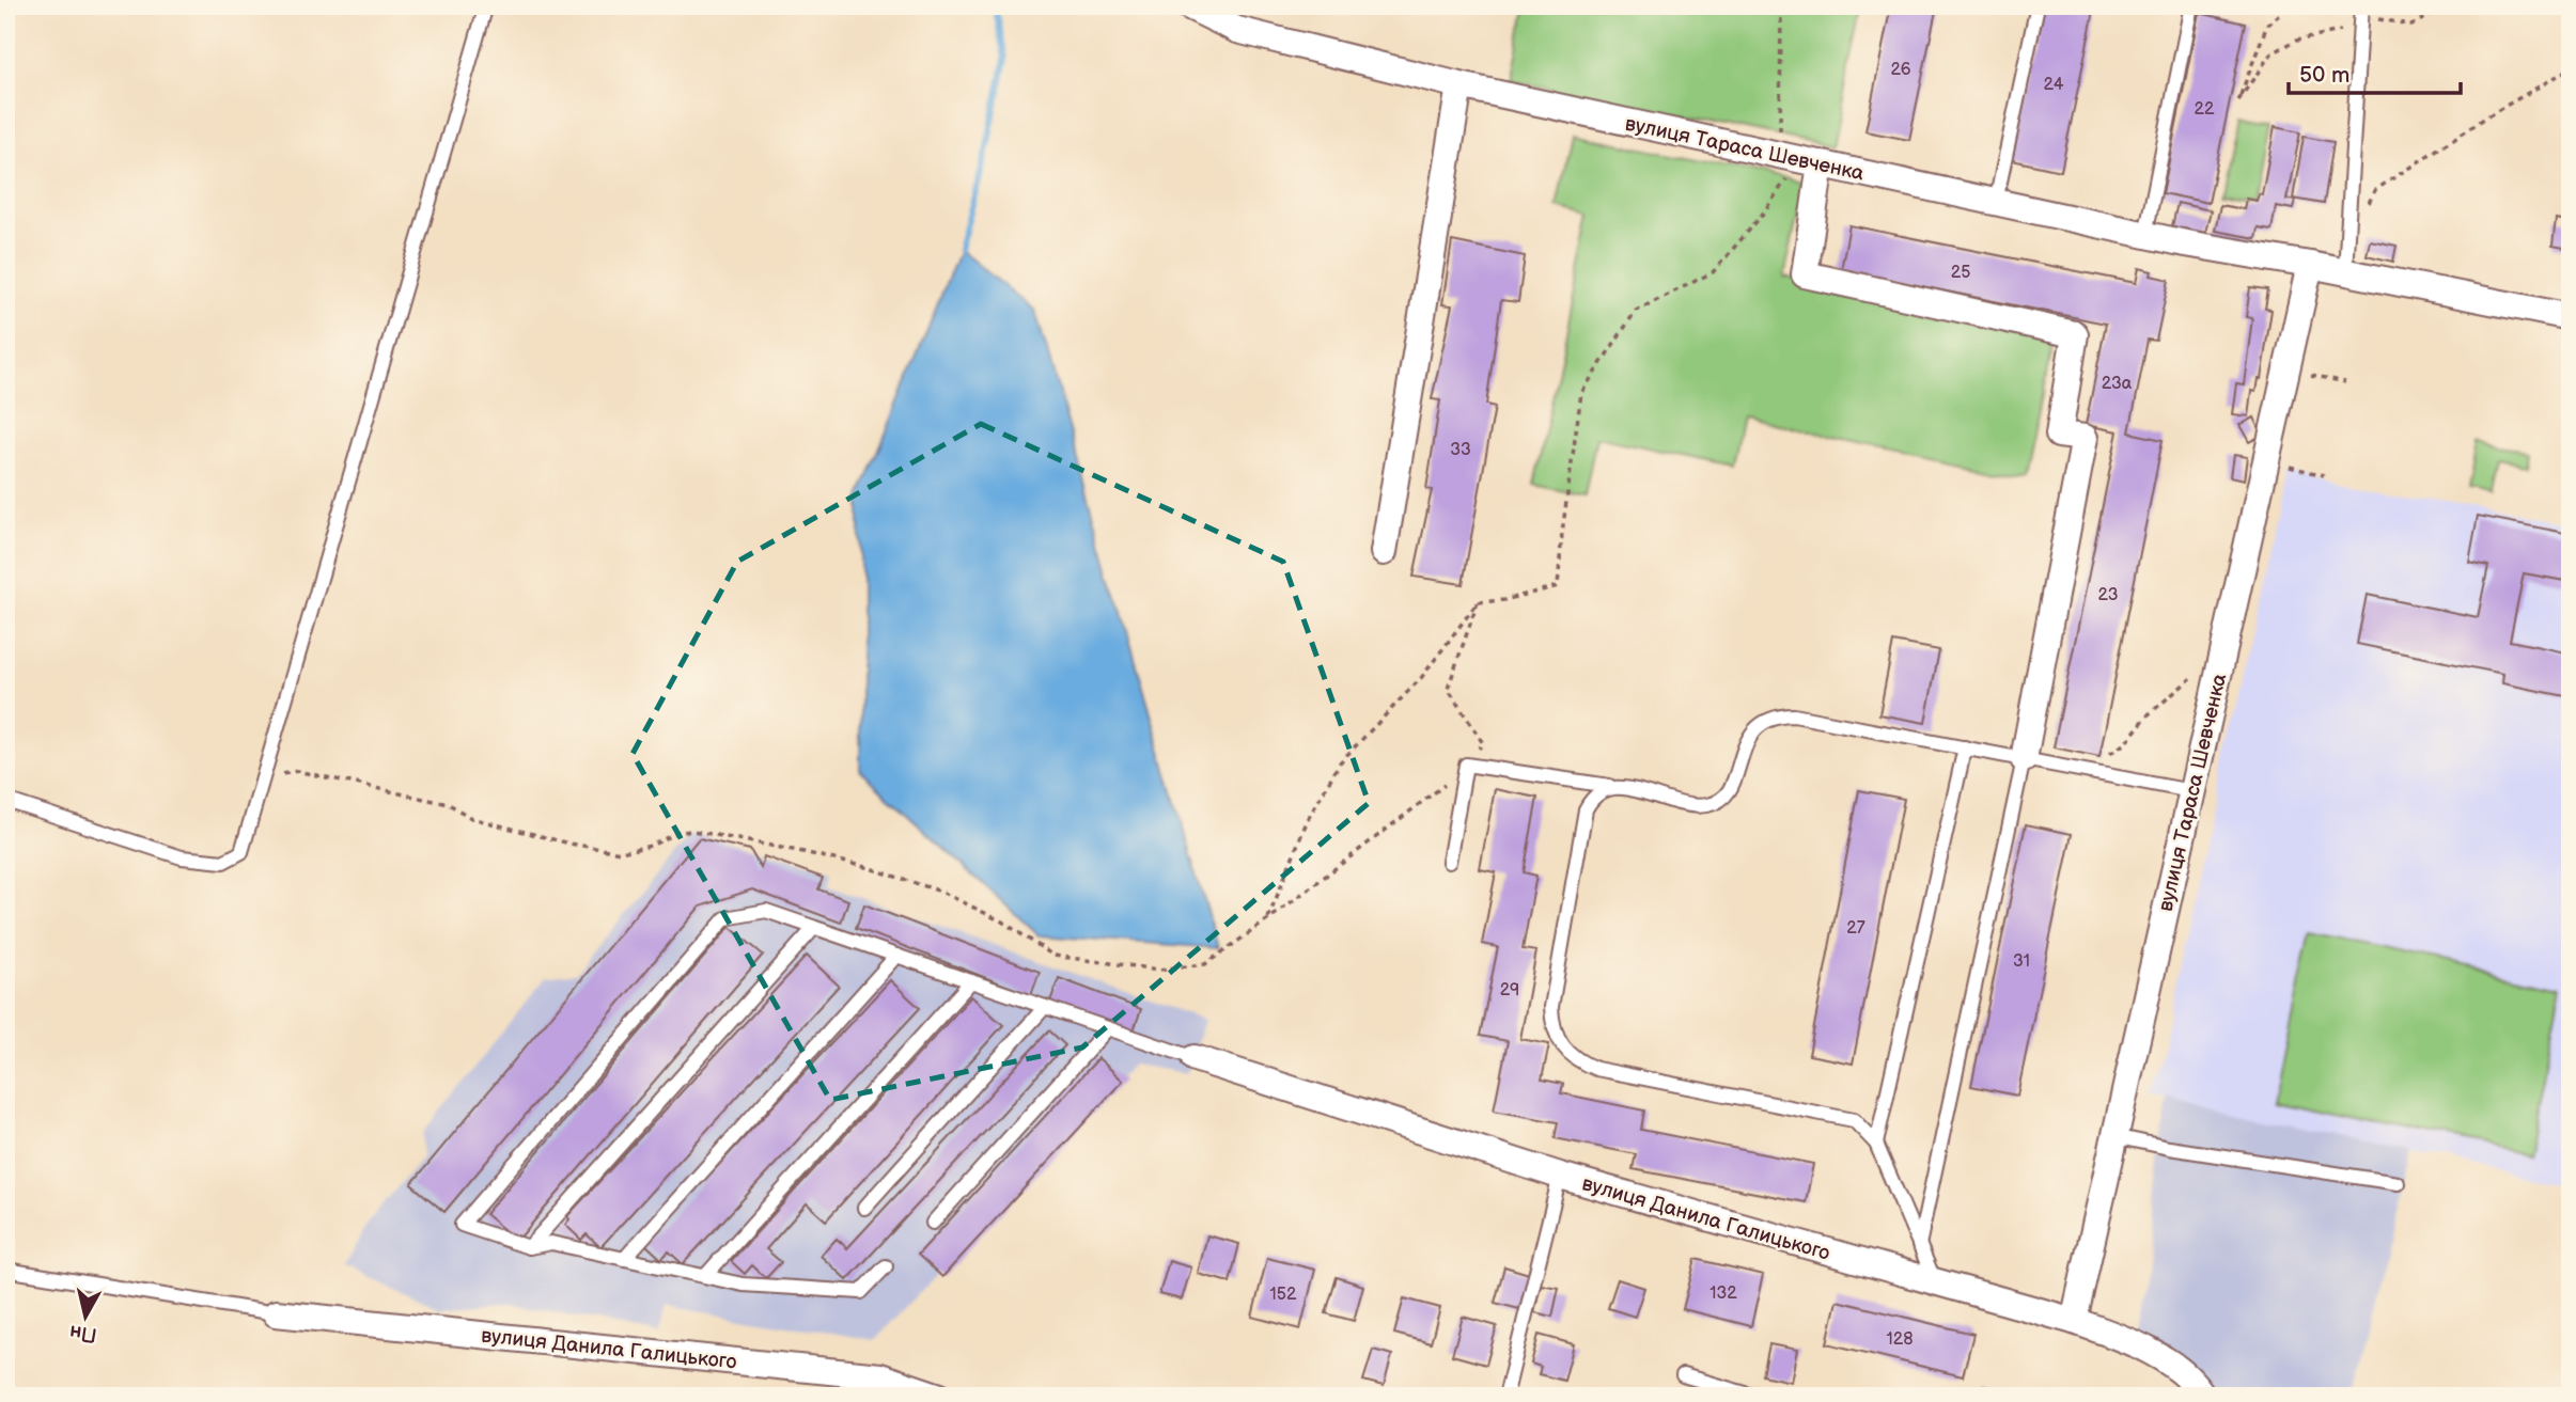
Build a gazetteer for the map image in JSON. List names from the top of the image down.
{
  "streets": {
    "street": ["вулиця Тараса Шевченка", "вулиця Данила Галицького"]
  },
  "crossings": [
    ["вулиця Тараса Шевченка", "вулиця Данила Галицького"]
  ],
  "house_numbers": [
    "26",
    "24",
    "22",
    "25",
    "23а",
    "33",
    "23",
    "27",
    "31",
    "29",
    "132",
    "152",
    "128"
  ],
  "scale_bar": "50 m",
  "north": "bottom"
}
